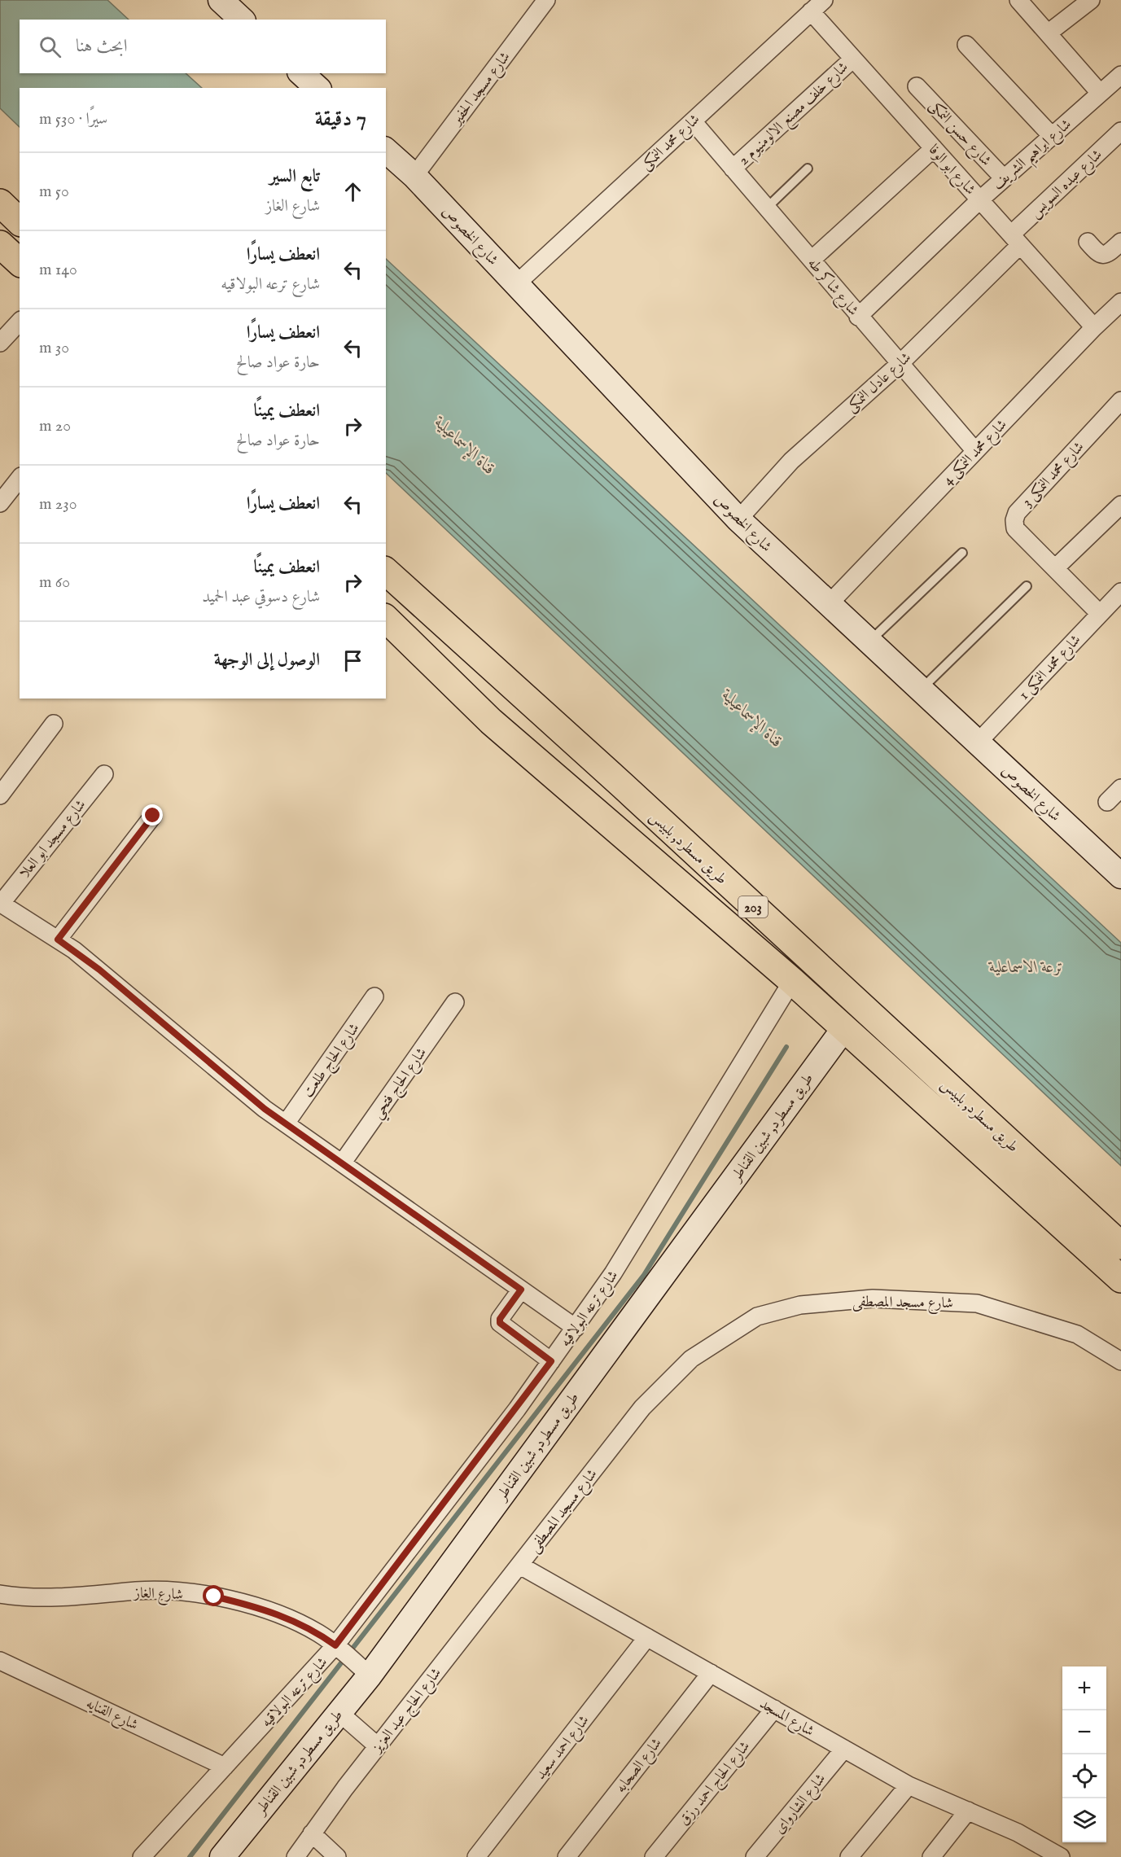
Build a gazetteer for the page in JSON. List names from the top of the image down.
{
  "streets": {
    "main road": [
      "شارع الخصوص",
      "طريق مسطرد, بلبيس",
      "203",
      "طريق مسطرد, شبين القناطر"
    ],
    "street": [
      "شارع مسجد الحفير",
      "شارع خلف مصنع الالومنيوم 2",
      "شارع حسن النمكى",
      "شارع محمد النمكى",
      "شارع ابراهيم الشريف",
      "شارع ابو الوفا",
      "شارع عبده السويس",
      "شارع شاكر طه",
      "شارع عادل النمكى",
      "شارع محمد النمكى 4",
      "شارع محمد النمكى 3",
      "شارع محمد النمكى 1",
      "شارع مسجد ابو العلا",
      "شارع الحاج طلعت",
      "شارع الحاج فتحي",
      "شارع مسجد المصطفى",
      "شارع ترعه البولاقيه",
      "شارع الغاز",
      "شارع الحاج عبد العزيز",
      "شارع القنايه",
      "شارع المسجد",
      "شارع احمد سعيد",
      "شارع الصحابه",
      "شارع الحاج احمد رزق",
      "شارع الشارواى"
    ]
  },
  "crossings": [
    ["شارع مسجد الحفير", "شارع الخصوص"],
    ["شارع خلف مصنع الالومنيوم 2", "شارع ابو الوفا"],
    ["شارع خلف مصنع الالومنيوم 2", "شارع شاكر طه"],
    ["شارع حسن النمكى", "شارع ابراهيم الشريف"],
    ["شارع محمد النمكى", "شارع ابو الوفا"],
    ["شارع محمد النمكى", "شارع الخصوص"],
    ["شارع محمد النمكى", "شارع شاكر طه"],
    ["شارع ابراهيم الشريف", "شارع ابو الوفا"],
    ["شارع ابراهيم الشريف", "شارع شاكر طه"],
    ["شارع ابو الوفا", "شارع عبده السويس"],
    ["شارع ابو الوفا", "شارع عادل النمكى"],
    ["شارع ابو الوفا", "شارع محمد النمكى 4"],
    ["شارع عبده السويس", "شارع عادل النمكى"],
    ["شارع الخصوص", "شارع عادل النمكى"],
    ["شارع الخصوص", "شارع محمد النمكى 4"],
    ["شارع الخصوص", "شارع محمد النمكى 1"],
    ["شارع شاكر طه", "شارع عادل النمكى"],
    ["شارع شاكر طه", "شارع محمد النمكى 4"],
    ["شارع محمد النمكى 3", "شارع محمد النمكى 1"],
    ["طريق مسطرد, بلبيس", "طريق مسطرد, شبين القناطر"],
    ["طريق مسطرد, بلبيس", "شارع ترعه البولاقيه"],
    ["طريق مسطرد, شبين القناطر", "شارع الغاز"],
    ["شارع مسجد المصطفى", "شارع الحاج عبد العزيز"],
    ["شارع مسجد المصطفى", "شارع المسجد"],
    ["شارع ترعه البولاقيه", "شارع الغاز"],
    ["شارع ترعه البولاقيه", "شارع القنايه"],
    ["شارع الحاج عبد العزيز", "شارع المسجد"],
    ["شارع المسجد", "شارع احمد سعيد"],
    ["شارع المسجد", "شارع الصحابه"],
    ["شارع المسجد", "شارع الحاج احمد رزق"],
    ["شارع المسجد", "شارع الشارواى"]
  ],
  "water": ["قناة الإسماعيلية", "ترعة الاسماعلية"],
  "page": {
    "search": "ابحث هنا",
    "heading": ["7 دقيقة", "سيرًا · 530 m"],
    "list": [
      ["تابع السير", "شارع الغاز", "50 m"],
      ["انعطف يسارًا", "شارع ترعه البولاقيه", "140 m"],
      ["انعطف يسارًا", "حارة عواد صالح", "30 m"],
      ["انعطف يمينًا", "حارة عواد صالح", "20 m"],
      ["انعطف يسارًا", "230 m"],
      ["انعطف يمينًا", "شارع دسوقي عبد الحميد", "60 m"],
      "الوصول إلى الوجهة"
    ],
    "map_buttons": ["+", "−"]
  }
}
